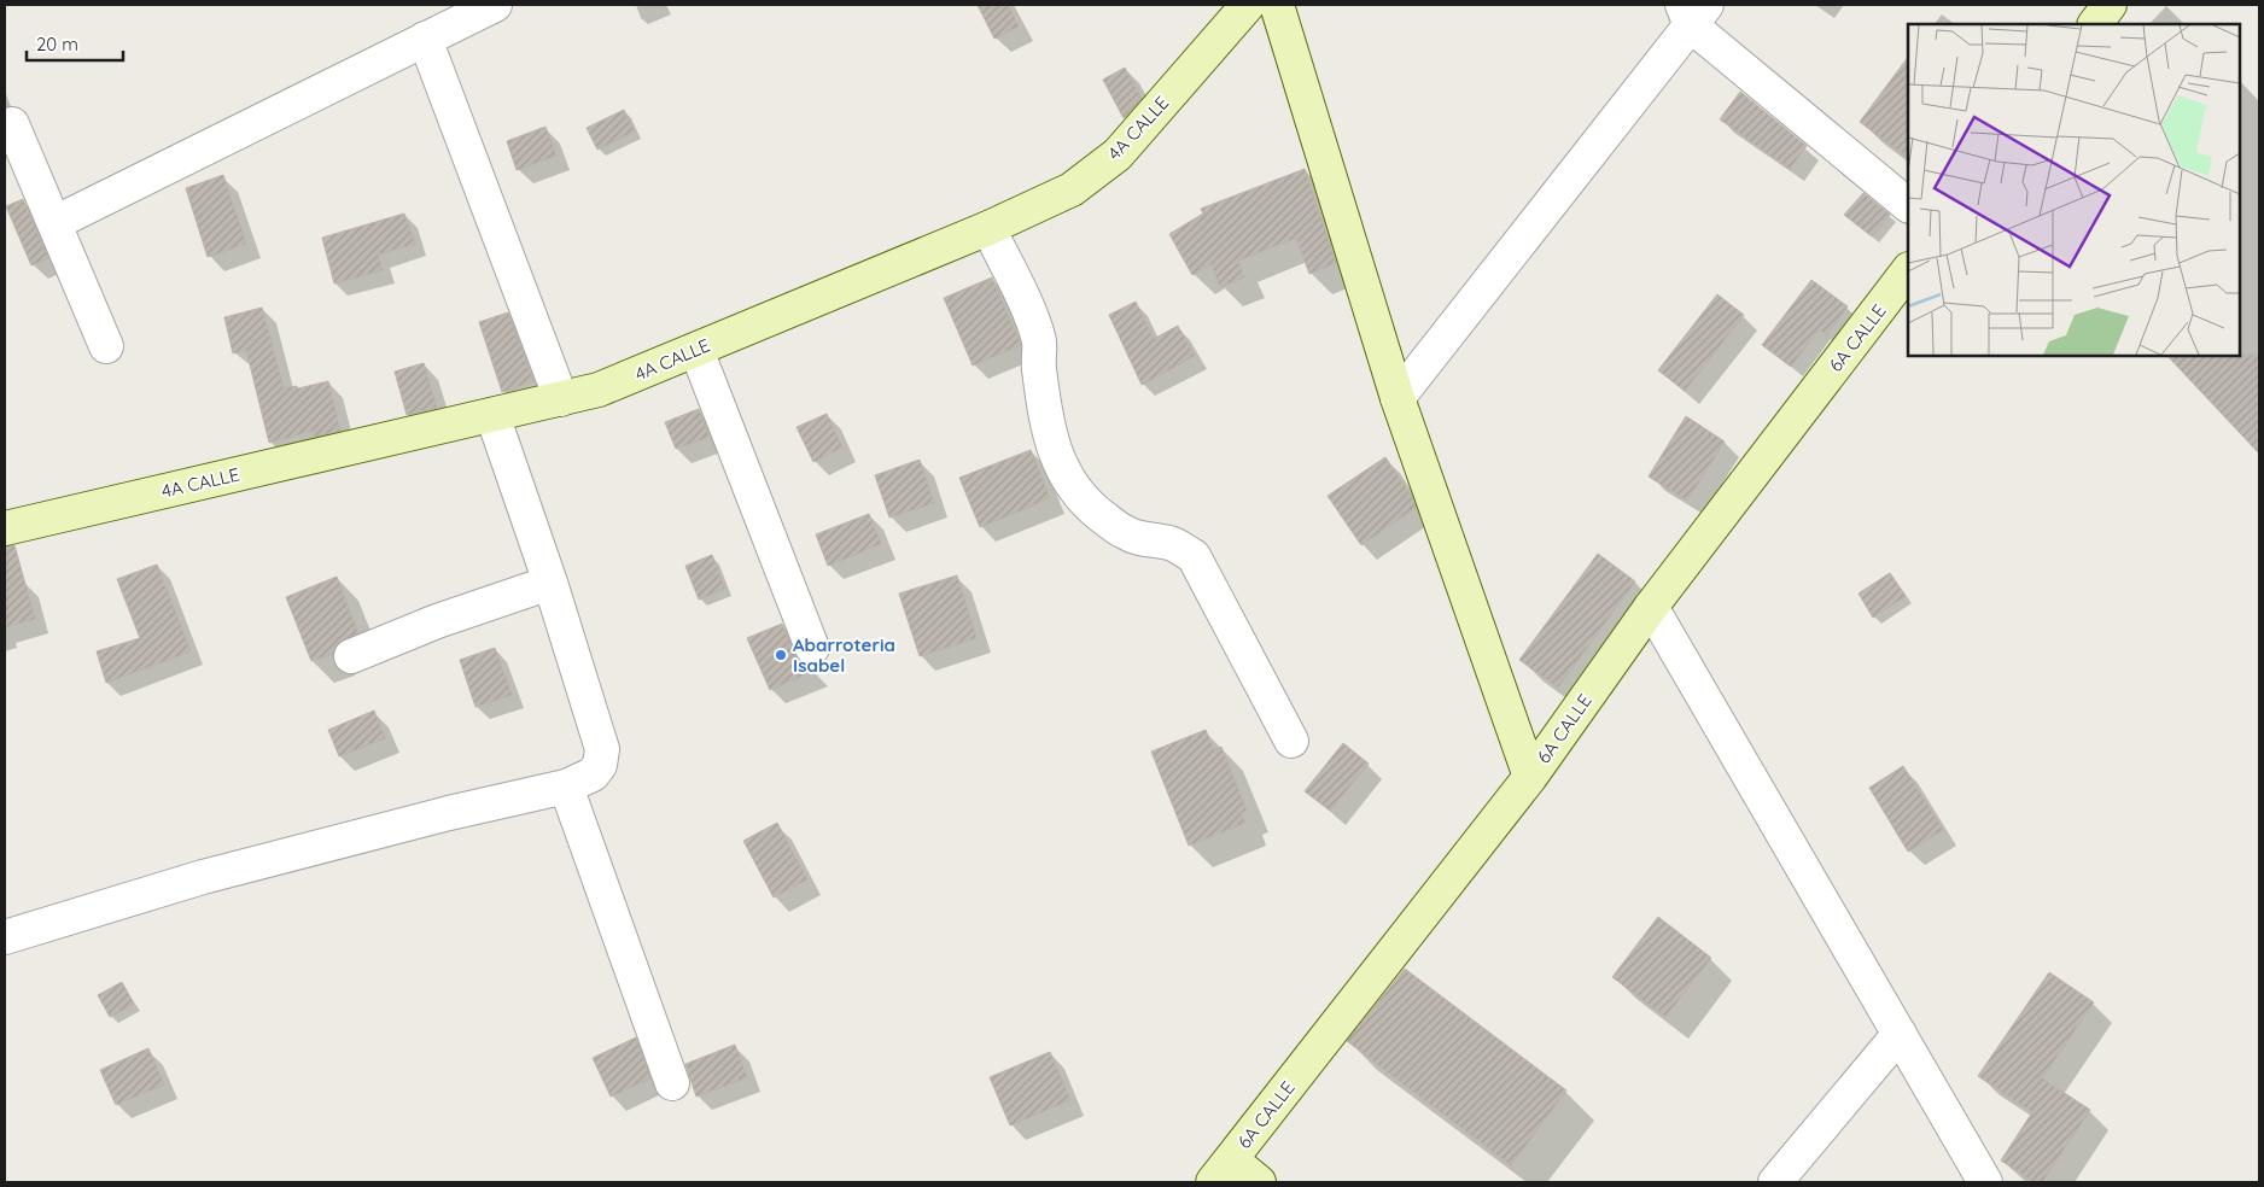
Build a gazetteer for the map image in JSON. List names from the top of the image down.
{
  "streets": {
    "street": ["4A CALLE", "6A CALLE"]
  },
  "places": ["Abarroteria Isabel"],
  "scale_bar": "20 m"
}
